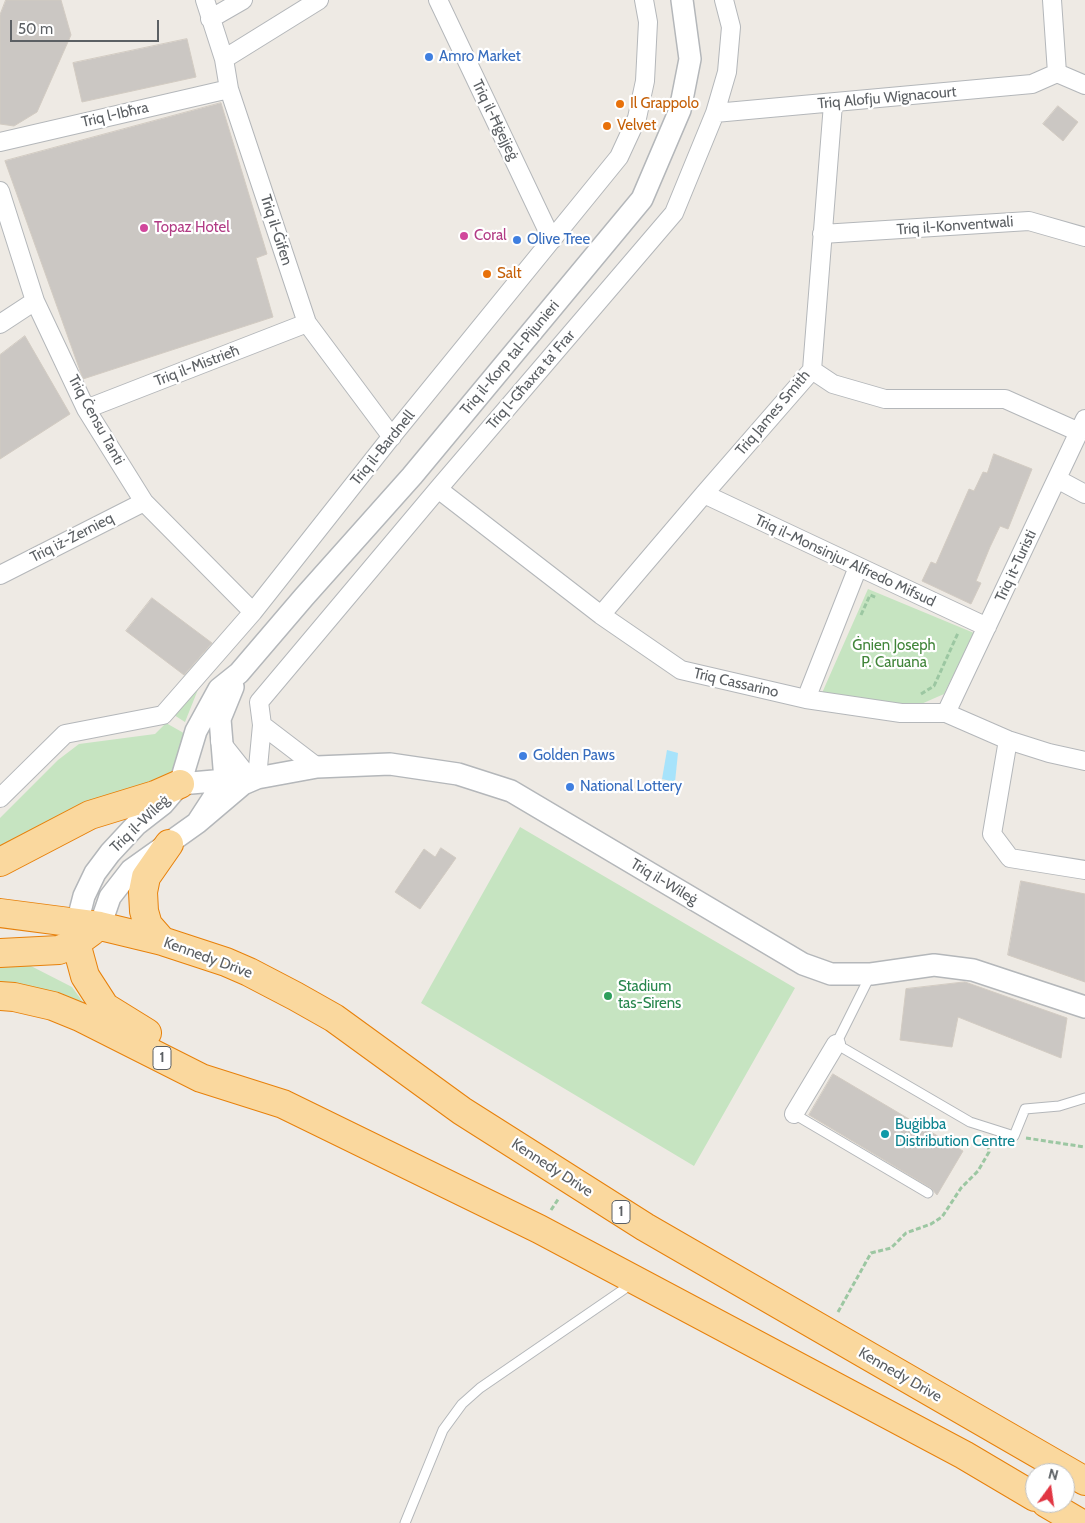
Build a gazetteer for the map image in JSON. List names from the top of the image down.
{
  "streets": {
    "highway": ["Kennedy Drive", "1"],
    "street": [
      "Triq Alofju Wignacourt",
      "Triq l-Ibħra",
      "Triq il-Ħġejjeġ",
      "Triq il-Konventwali",
      "Triq il-Ġifen",
      "Triq il-Korp tal-Pijunieri",
      "Triq il-Mistrieħ",
      "Triq l-Għaxra ta' Frar",
      "Triq James Smith",
      "Triq Ċensu Tanti",
      "Triq il-Bardnell",
      "Triq iż-Żernieq",
      "Triq il-Monsinjur Alfredo Mifsud",
      "Triq it-Turisti",
      "Triq Cassarino",
      "Triq il-Wileġ"
    ]
  },
  "crossings": [
    ["Triq Alofju Wignacourt", "Triq l-Għaxra ta' Frar"],
    ["Triq Alofju Wignacourt", "Triq James Smith"],
    ["Triq l-Ibħra", "Triq il-Ġifen"],
    ["Triq il-Ħġejjeġ", "Triq il-Bardnell"],
    ["Triq il-Konventwali", "Triq James Smith"],
    ["Triq il-Ġifen", "Triq il-Mistrieħ"],
    ["Triq il-Ġifen", "Triq il-Bardnell"],
    ["Triq il-Korp tal-Pijunieri", "Triq l-Għaxra ta' Frar"],
    ["Triq il-Korp tal-Pijunieri", "Triq il-Wileġ"],
    ["Triq il-Mistrieħ", "Triq Ċensu Tanti"],
    ["Triq l-Għaxra ta' Frar", "Triq Cassarino"],
    ["Triq l-Għaxra ta' Frar", "Triq il-Wileġ"],
    ["Triq James Smith", "Triq il-Monsinjur Alfredo Mifsud"],
    ["Triq James Smith", "Triq Cassarino"],
    ["Triq Ċensu Tanti", "Triq il-Bardnell"],
    ["Triq Ċensu Tanti", "Triq iż-Żernieq"],
    ["Triq il-Monsinjur Alfredo Mifsud", "Triq it-Turisti"],
    ["Triq it-Turisti", "Triq Cassarino"],
    ["Triq il-Wileġ", "Kennedy Drive"]
  ],
  "parks": ["Ġnien Joseph P. Caruana"],
  "places": [
    "Amro Market",
    "Il Grappolo",
    "Velvet",
    "Topaz Hotel",
    "Coral",
    "Olive Tree",
    "Salt",
    "Golden Paws",
    "National Lottery",
    "Stadium tas-Sirens",
    "Buġibba Distribution Centre"
  ],
  "scale_bar": "50 m",
  "north": "top"
}
